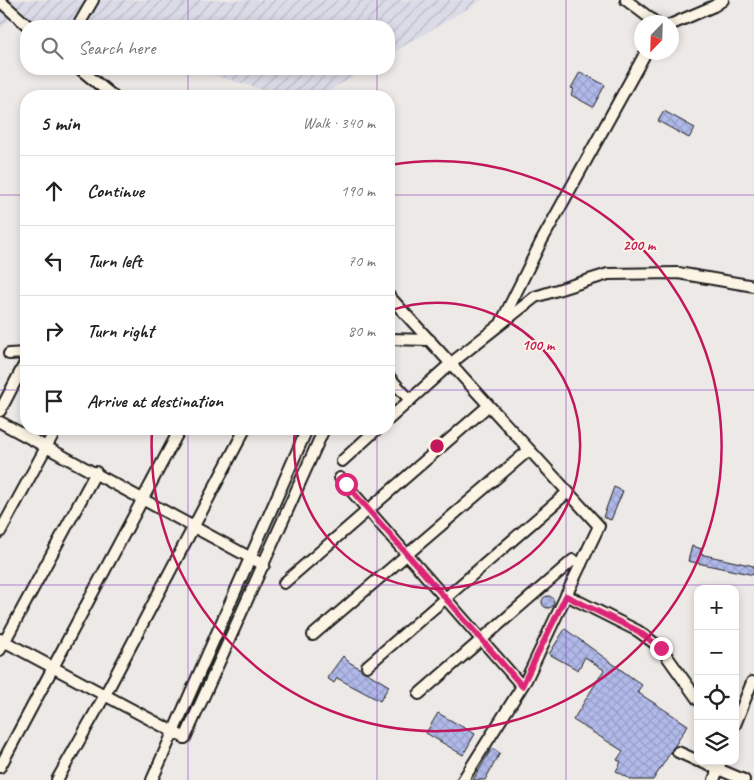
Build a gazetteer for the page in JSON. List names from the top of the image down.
{
  "north": "bottom left",
  "page": {
    "search": "Search here",
    "heading": ["5 min", "Walk · 340 m"],
    "list": [
      ["Continue", "190 m"],
      ["Turn left", "70 m"],
      ["Turn right", "80 m"],
      "Arrive at destination"
    ],
    "map_buttons": ["+", "−"]
  },
  "rings": ["200 m", "100 m"]
}
